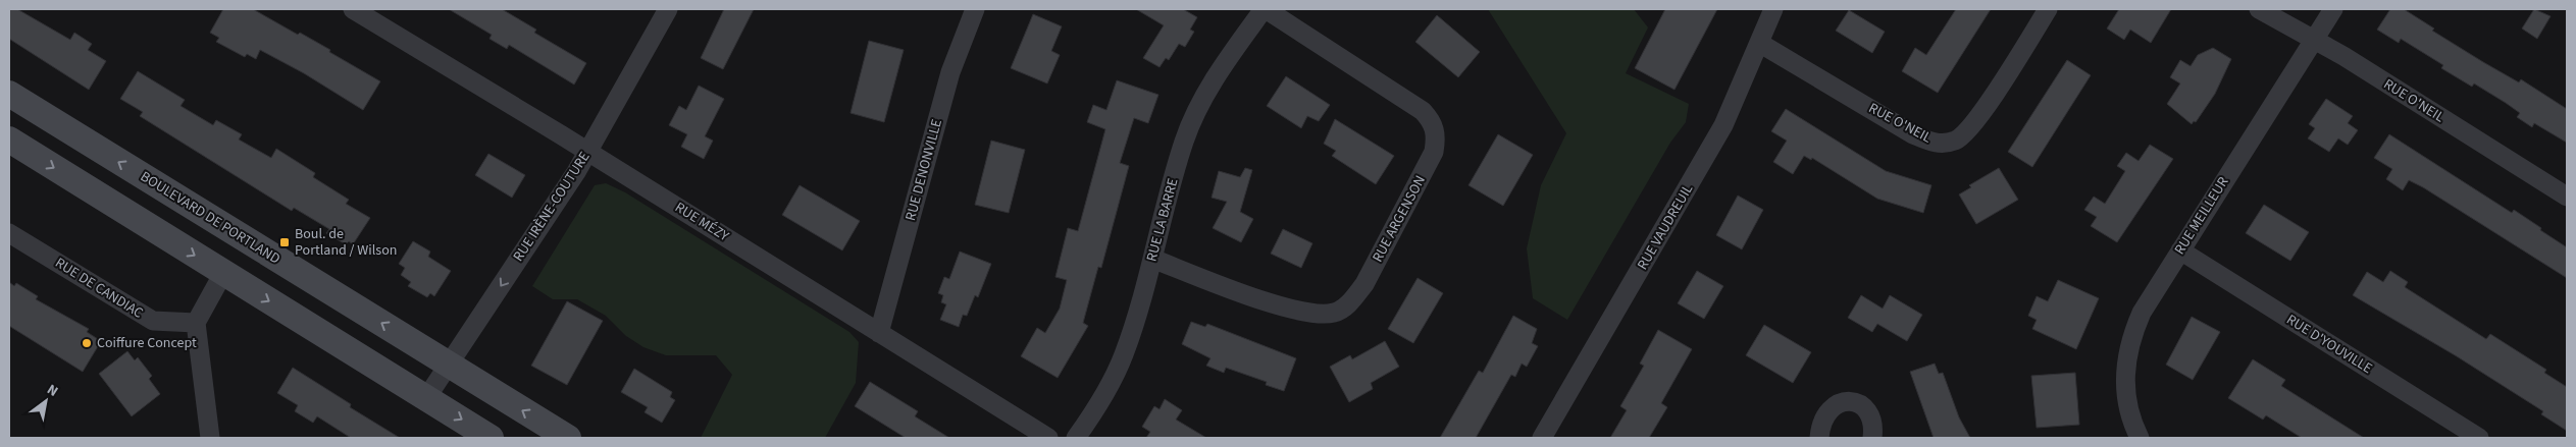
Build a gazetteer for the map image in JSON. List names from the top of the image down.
{
  "streets": {
    "main road": ["BOULEVARD DE PORTLAND"],
    "street": [
      "RUE O'NEIL",
      "RUE DENONVILLE",
      "RUE IRÈNE-COUTURE",
      "RUE MEILLEUR",
      "RUE ARGENSON",
      "RUE LA BARRE",
      "RUE MÉZY",
      "RUE VAUDREUIL",
      "RUE DE CANDIAC",
      "RUE D'YOUVILLE"
    ]
  },
  "crossings": [
    ["RUE O'NEIL", "RUE MEILLEUR"],
    ["RUE O'NEIL", "RUE VAUDREUIL"],
    ["RUE DENONVILLE", "RUE MÉZY"],
    ["RUE IRÈNE-COUTURE", "BOULEVARD DE PORTLAND"],
    ["RUE IRÈNE-COUTURE", "RUE MÉZY"],
    ["RUE MEILLEUR", "RUE D'YOUVILLE"],
    ["RUE ARGENSON", "RUE LA BARRE"]
  ],
  "one_way": ["RUE IRÈNE-COUTURE"],
  "places": {
    "transit": ["Boul. de Portland / Wilson"],
    "other": ["Coiffure Concept"]
  },
  "north": "top right"
}
